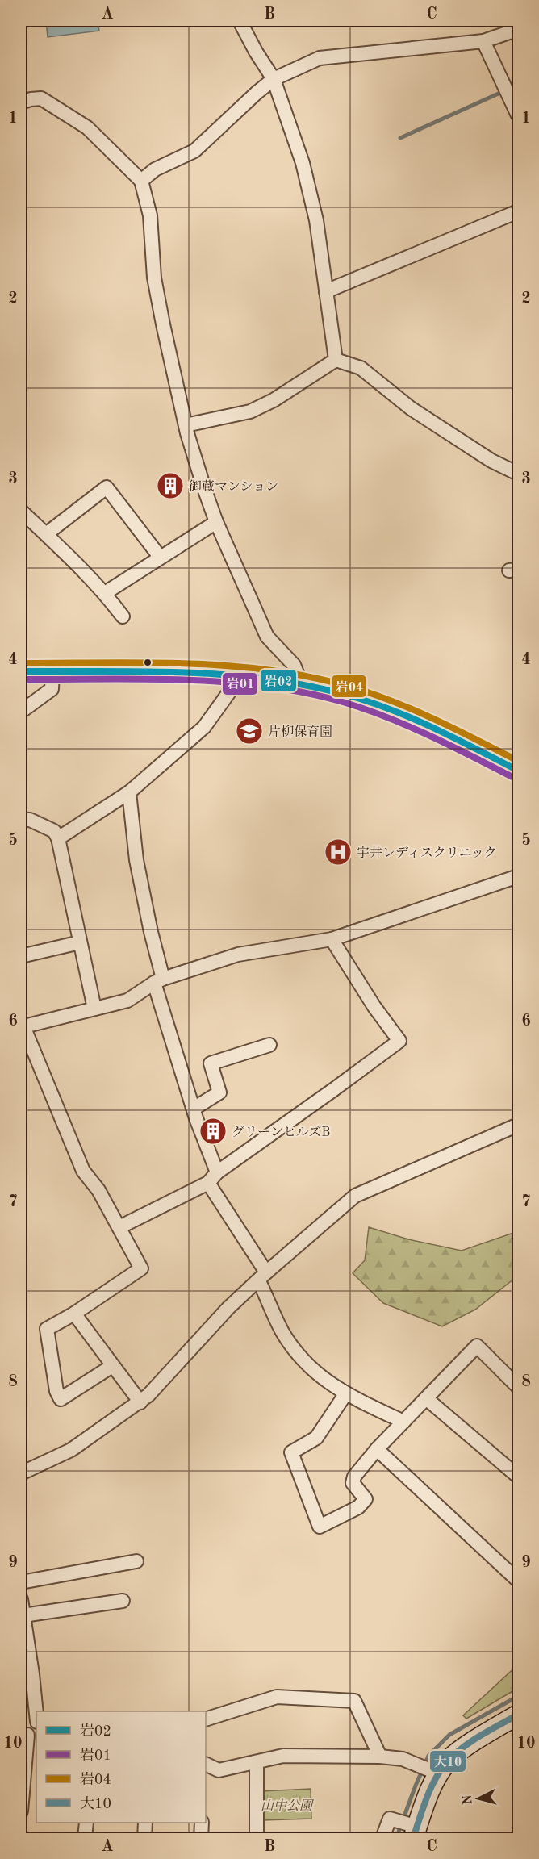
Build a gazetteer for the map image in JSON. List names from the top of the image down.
{
  "parks": ["山中公園"],
  "places": {
    "building": ["御蔵マンション", "グリーンヒルズB"],
    "school or university": ["片柳保育園"],
    "hospital": ["宇井レディスクリニック"]
  },
  "lines": [
    "transit line 岩04",
    "transit line 岩02",
    "transit line 岩01",
    "transit line 大10"
  ],
  "legend": [
    "岩02",
    "岩01",
    "岩04",
    "大10"
  ],
  "north": "left",
  "grid": {
    "columns": ["A", "B", "C"],
    "rows": [
      "1",
      "2",
      "3",
      "4",
      "5",
      "6",
      "7",
      "8",
      "9",
      "10"
    ]
  }
}
